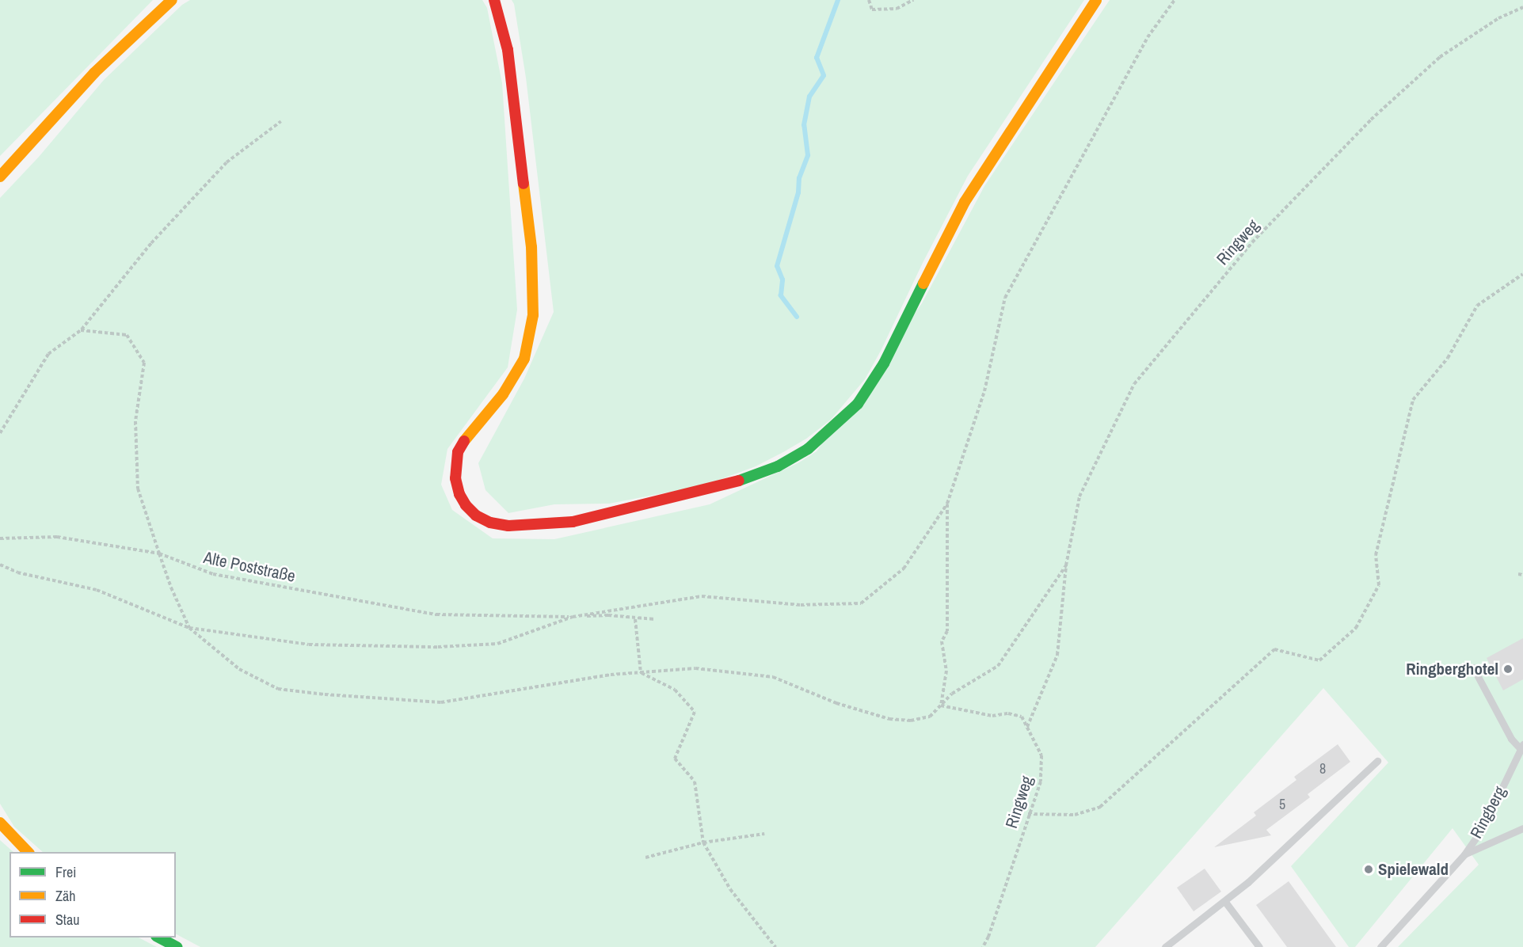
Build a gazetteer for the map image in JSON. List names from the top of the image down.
{
  "streets": {
    "lane": ["Ringberg"],
    "path": ["Ringweg", "Alte Poststraße"]
  },
  "places": ["Ringberghotel", "Spielewald"],
  "house_numbers": ["8", "5"],
  "legend": ["Frei", "Zäh", "Stau"]
}
